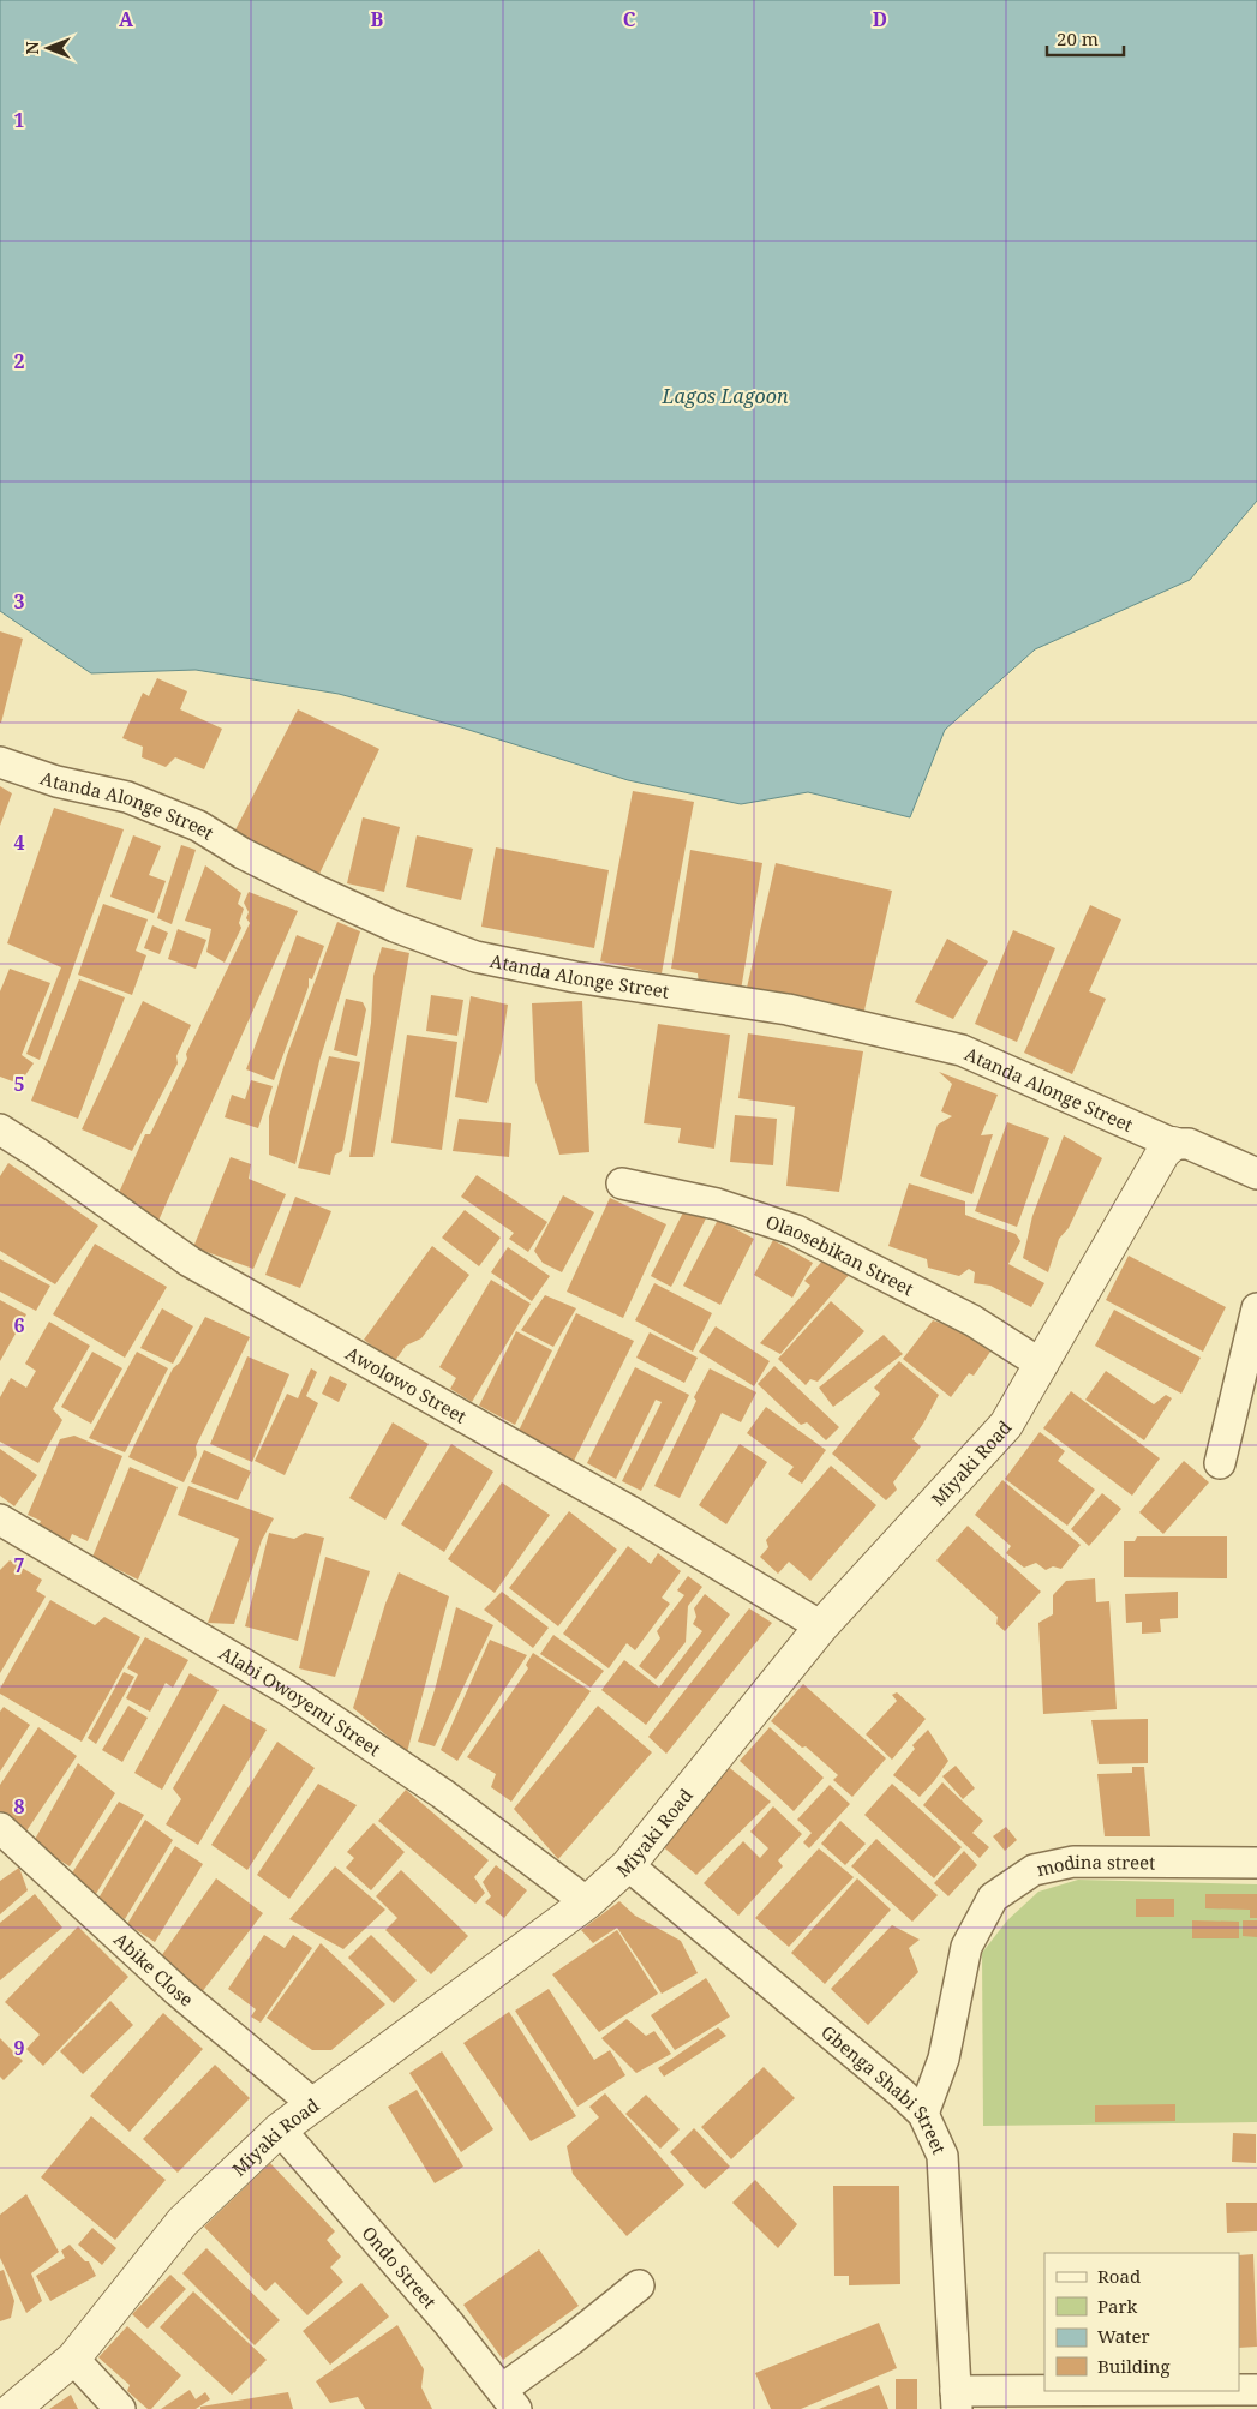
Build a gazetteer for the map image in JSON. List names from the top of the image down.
{
  "streets": {
    "street": [
      "Atanda Alonge Street",
      "Olaosebikan Street",
      "Awolowo Street",
      "Miyaki Road",
      "Alabi Owoyemi Street",
      "modina street",
      "Abike Close",
      "Gbenga Shabi Street",
      "Ondo Street"
    ]
  },
  "crossings": [
    ["Atanda Alonge Street", "Miyaki Road"],
    ["Olaosebikan Street", "Miyaki Road"],
    ["Awolowo Street", "Miyaki Road"],
    ["Miyaki Road", "Alabi Owoyemi Street"],
    ["Miyaki Road", "Abike Close"],
    ["Miyaki Road", "Gbenga Shabi Street"],
    ["Miyaki Road", "Ondo Street"],
    ["modina street", "Gbenga Shabi Street"]
  ],
  "water": ["Lagos Lagoon"],
  "legend": [
    "Road",
    "Park",
    "Water",
    "Building"
  ],
  "scale_bar": "20 m",
  "north": "left",
  "grid": {
    "columns": [
      "A",
      "B",
      "C",
      "D"
    ],
    "rows": [
      "1",
      "2",
      "3",
      "4",
      "5",
      "6",
      "7",
      "8",
      "9"
    ]
  }
}
